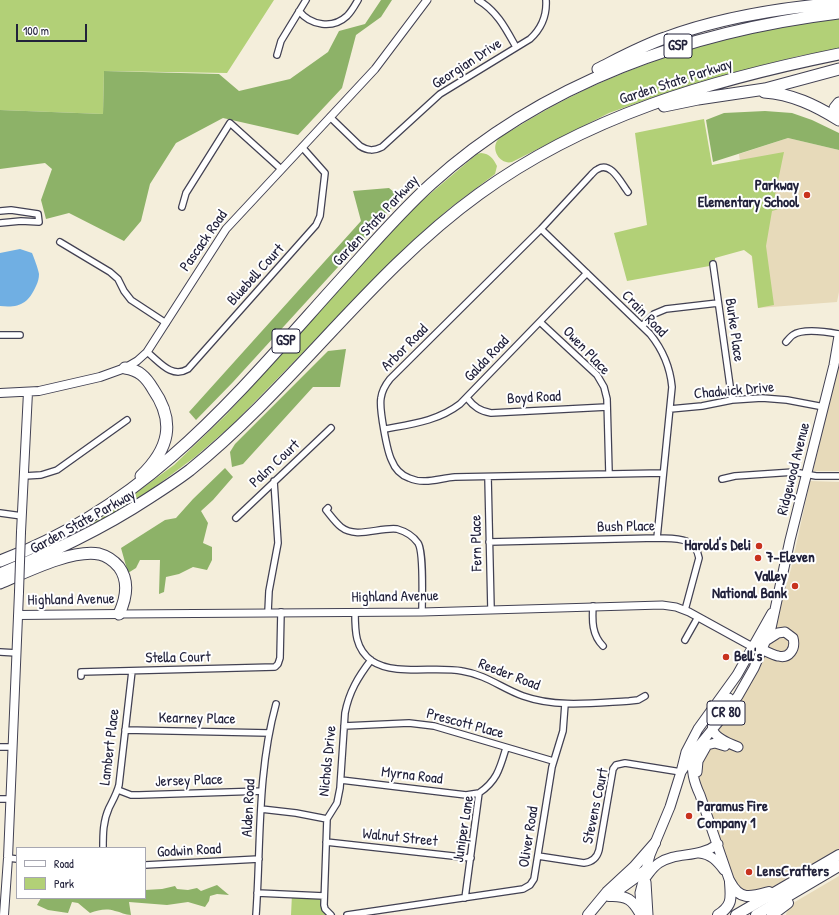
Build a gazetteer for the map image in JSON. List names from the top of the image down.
{
  "streets": {
    "highway": ["GSP", "Garden State Parkway"],
    "main road": [
      "Pascack Road",
      "Ridgewood Avenue",
      "Highland Avenue",
      "CR 80"
    ],
    "street": [
      "Georgian Drive",
      "Bluebell Court",
      "Crain Road",
      "Burke Place",
      "Arbor Road",
      "Owen Place",
      "Galda Road",
      "Chadwick Drive",
      "Boyd Road",
      "Palm Court",
      "Bush Place",
      "Fern Place",
      "Stella Court",
      "Reeder Road",
      "Kearney Place",
      "Prescott Place",
      "Lambert Place",
      "Nichols Drive",
      "Myrna Road",
      "Jersey Place",
      "Stevens Court",
      "Alden Road",
      "Juniper Lane",
      "Oliver Road",
      "Walnut Street",
      "Godwin Road"
    ]
  },
  "crossings": [
    ["Georgian Drive", "Pascack Road"],
    ["Pascack Road", "Bluebell Court"],
    ["Crain Road", "Arbor Road"],
    ["Crain Road", "Galda Road"],
    ["Crain Road", "Chadwick Drive"],
    ["Crain Road", "Bush Place"],
    ["Burke Place", "Chadwick Drive"],
    ["Arbor Road", "Owen Place"],
    ["Arbor Road", "Galda Road"],
    ["Arbor Road", "Fern Place"],
    ["Owen Place", "Galda Road"],
    ["Owen Place", "Boyd Road"],
    ["Galda Road", "Boyd Road"],
    ["Chadwick Drive", "Ridgewood Avenue"],
    ["Ridgewood Avenue", "Highland Avenue"],
    ["Ridgewood Avenue", "Stevens Court"],
    ["Bush Place", "Fern Place"],
    ["Bush Place", "Highland Avenue"],
    ["Fern Place", "Highland Avenue"],
    ["Highland Avenue", "Stella Court"],
    ["Highland Avenue", "Reeder Road"],
    ["Stella Court", "Lambert Place"],
    ["Reeder Road", "Nichols Drive"],
    ["Reeder Road", "Oliver Road"],
    ["Kearney Place", "Lambert Place"],
    ["Kearney Place", "Alden Road"],
    ["Prescott Place", "Nichols Drive"],
    ["Prescott Place", "Juniper Lane"],
    ["Prescott Place", "Oliver Road"],
    ["Lambert Place", "Jersey Place"],
    ["Nichols Drive", "Myrna Road"],
    ["Nichols Drive", "Walnut Street"],
    ["Myrna Road", "Juniper Lane"],
    ["Jersey Place", "Alden Road"],
    ["Stevens Court", "Oliver Road"],
    ["Alden Road", "Godwin Road"],
    ["Juniper Lane", "Oliver Road"],
    ["Juniper Lane", "Walnut Street"]
  ],
  "places": [
    "Parkway Elementary School",
    "Harold's Deli",
    "7-Eleven",
    "Valley National Bank",
    "Bell's",
    "Paramus Fire Company 1",
    "LensCrafters"
  ],
  "legend": ["Road", "Park"],
  "scale_bar": "100 m"
}
